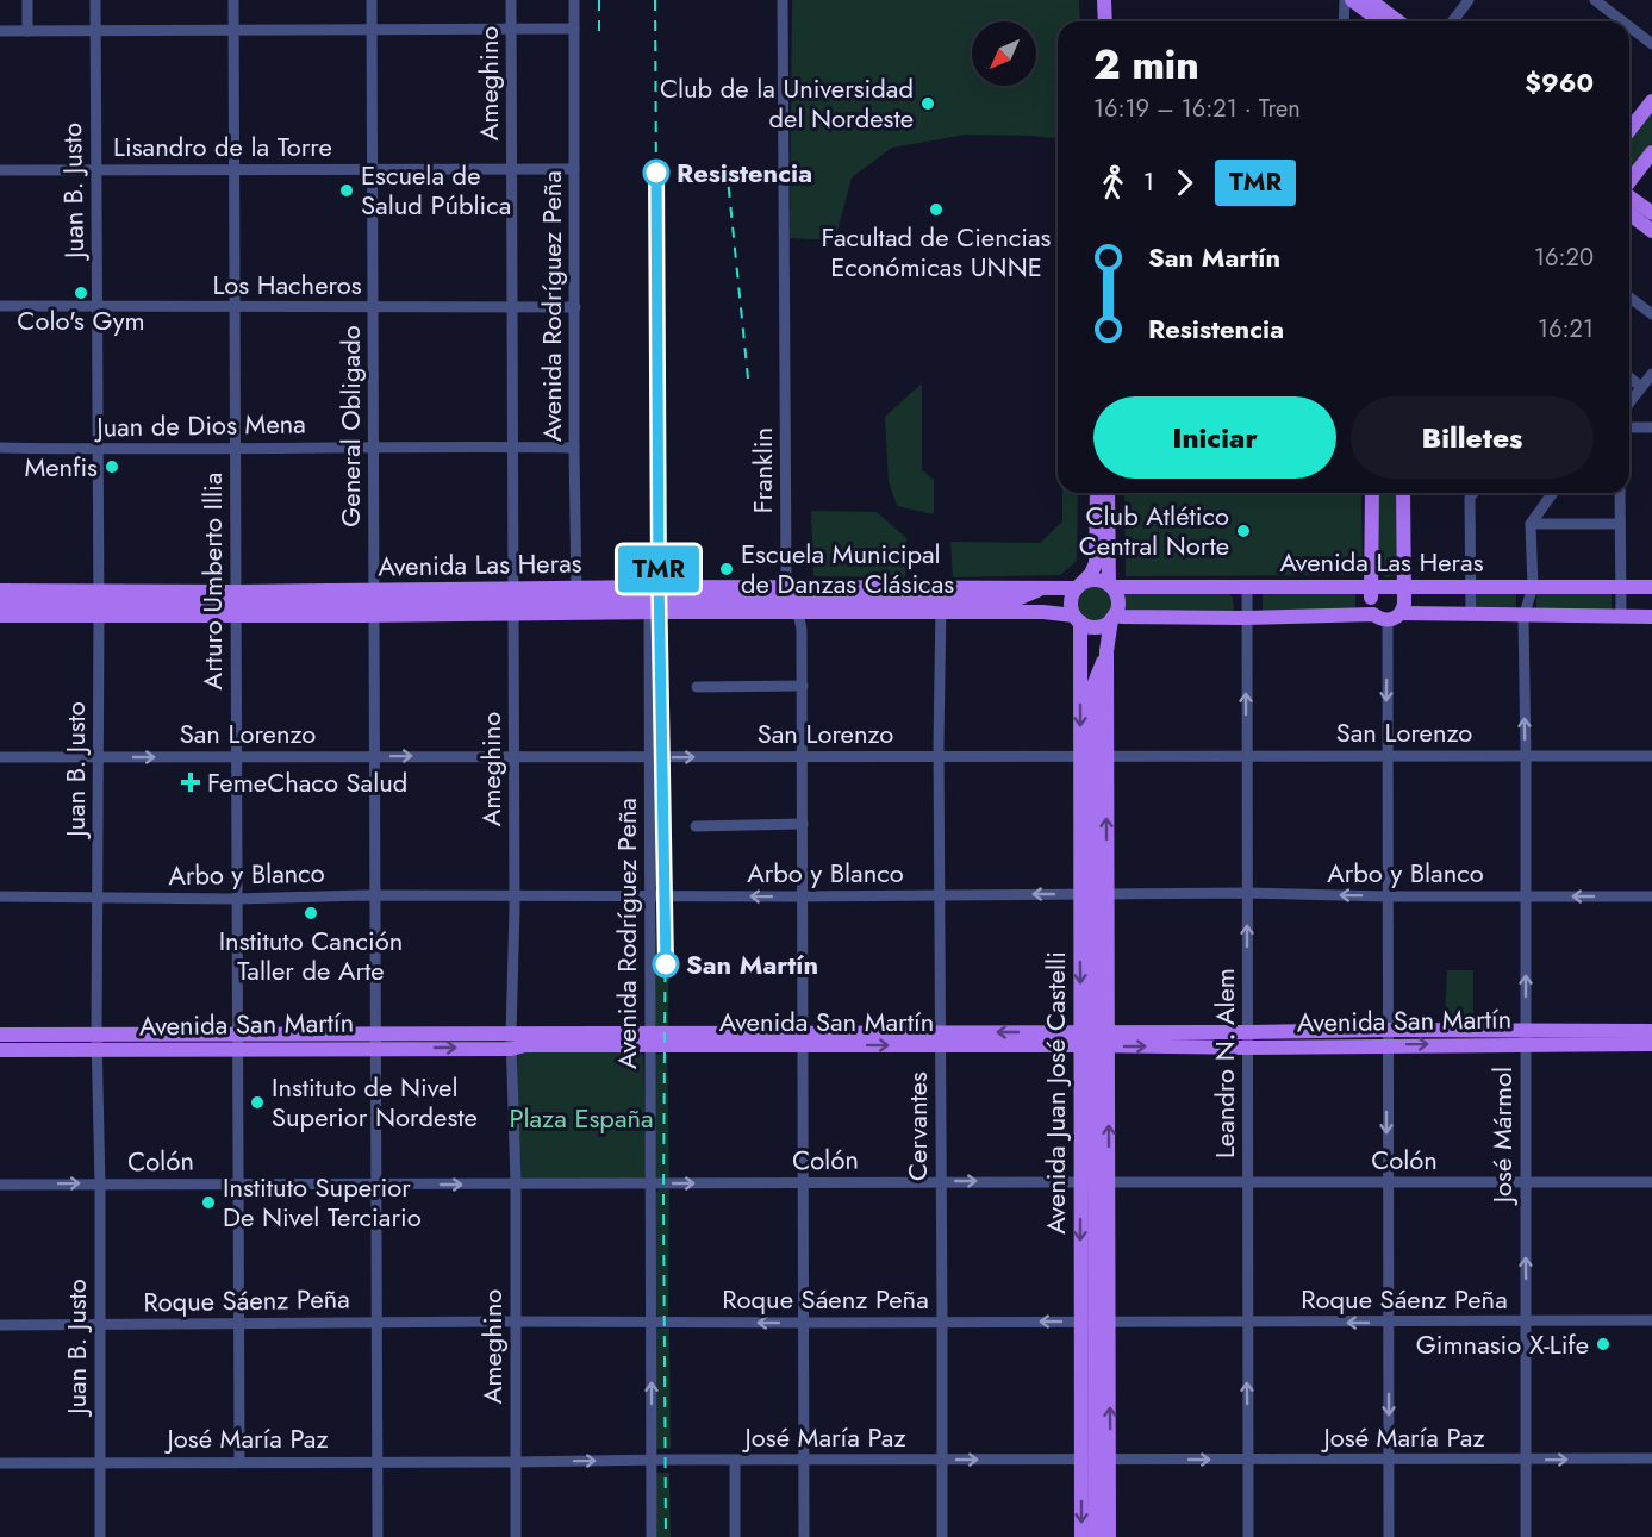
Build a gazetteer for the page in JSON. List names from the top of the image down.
{
  "streets": {
    "main road": ["Avenida Las Heras", "Avenida San Martín", "Avenida Juan José Castelli"],
    "street": [
      "Ameghino",
      "Lisandro de la Torre",
      "Juan B. Justo",
      "Los Hacheros",
      "Avenida Rodríguez Peña",
      "Juan de Dios Mena",
      "General Obligado",
      "Franklin",
      "Arturo Umberto Illia",
      "San Lorenzo",
      "Arbo y Blanco",
      "Leandro N. Alem",
      "Cervantes",
      "José Mármol",
      "Colón",
      "Roque Sáenz Peña",
      "José María Paz"
    ]
  },
  "crossings": [
    ["Ameghino", "Lisandro de la Torre"],
    ["Ameghino", "Los Hacheros"],
    ["Ameghino", "Juan de Dios Mena"],
    ["Ameghino", "Avenida Las Heras"],
    ["Ameghino", "San Lorenzo"],
    ["Ameghino", "Arbo y Blanco"],
    ["Ameghino", "Avenida San Martín"],
    ["Ameghino", "Colón"],
    ["Ameghino", "Roque Sáenz Peña"],
    ["Ameghino", "José María Paz"],
    ["Lisandro de la Torre", "Juan B. Justo"],
    ["Lisandro de la Torre", "Avenida Rodríguez Peña"],
    ["Lisandro de la Torre", "General Obligado"],
    ["Lisandro de la Torre", "Arturo Umberto Illia"],
    ["Juan B. Justo", "Los Hacheros"],
    ["Juan B. Justo", "Juan de Dios Mena"],
    ["Juan B. Justo", "Avenida Las Heras"],
    ["Juan B. Justo", "San Lorenzo"],
    ["Juan B. Justo", "Arbo y Blanco"],
    ["Juan B. Justo", "Avenida San Martín"],
    ["Juan B. Justo", "Colón"],
    ["Juan B. Justo", "Roque Sáenz Peña"],
    ["Juan B. Justo", "José María Paz"],
    ["Los Hacheros", "Avenida Rodríguez Peña"],
    ["Los Hacheros", "General Obligado"],
    ["Los Hacheros", "Arturo Umberto Illia"],
    ["Avenida Rodríguez Peña", "Juan de Dios Mena"],
    ["Avenida Rodríguez Peña", "Avenida Las Heras"],
    ["Avenida Rodríguez Peña", "San Lorenzo"],
    ["Avenida Rodríguez Peña", "Arbo y Blanco"],
    ["Avenida Rodríguez Peña", "Avenida San Martín"],
    ["Avenida Rodríguez Peña", "Colón"],
    ["Avenida Rodríguez Peña", "Roque Sáenz Peña"],
    ["Avenida Rodríguez Peña", "José María Paz"],
    ["Juan de Dios Mena", "General Obligado"],
    ["Juan de Dios Mena", "Arturo Umberto Illia"],
    ["General Obligado", "Avenida Las Heras"],
    ["General Obligado", "San Lorenzo"],
    ["General Obligado", "Arbo y Blanco"],
    ["General Obligado", "Avenida San Martín"],
    ["General Obligado", "Colón"],
    ["General Obligado", "Roque Sáenz Peña"],
    ["General Obligado", "José María Paz"],
    ["Franklin", "Avenida Las Heras"],
    ["Franklin", "San Lorenzo"],
    ["Franklin", "Arbo y Blanco"],
    ["Franklin", "Avenida San Martín"],
    ["Franklin", "Colón"],
    ["Franklin", "Roque Sáenz Peña"],
    ["Franklin", "José María Paz"],
    ["Avenida Las Heras", "Arturo Umberto Illia"],
    ["Avenida Las Heras", "Leandro N. Alem"],
    ["Avenida Las Heras", "Avenida Juan José Castelli"],
    ["Avenida Las Heras", "Cervantes"],
    ["Avenida Las Heras", "José Mármol"],
    ["Arturo Umberto Illia", "San Lorenzo"],
    ["Arturo Umberto Illia", "Arbo y Blanco"],
    ["Arturo Umberto Illia", "Avenida San Martín"],
    ["Arturo Umberto Illia", "Colón"],
    ["Arturo Umberto Illia", "Roque Sáenz Peña"],
    ["Arturo Umberto Illia", "José María Paz"],
    ["San Lorenzo", "Leandro N. Alem"],
    ["San Lorenzo", "Avenida Juan José Castelli"],
    ["San Lorenzo", "Cervantes"],
    ["San Lorenzo", "José Mármol"],
    ["Arbo y Blanco", "Leandro N. Alem"],
    ["Arbo y Blanco", "Avenida Juan José Castelli"],
    ["Arbo y Blanco", "Cervantes"],
    ["Arbo y Blanco", "José Mármol"],
    ["Avenida San Martín", "Leandro N. Alem"],
    ["Avenida San Martín", "Avenida Juan José Castelli"],
    ["Avenida San Martín", "Cervantes"],
    ["Avenida San Martín", "José Mármol"],
    ["Leandro N. Alem", "Colón"],
    ["Leandro N. Alem", "Roque Sáenz Peña"],
    ["Leandro N. Alem", "José María Paz"],
    ["Avenida Juan José Castelli", "Colón"],
    ["Avenida Juan José Castelli", "Roque Sáenz Peña"],
    ["Avenida Juan José Castelli", "José María Paz"],
    ["Cervantes", "Colón"],
    ["Cervantes", "Roque Sáenz Peña"],
    ["Cervantes", "José María Paz"],
    ["José Mármol", "Colón"],
    ["José Mármol", "Roque Sáenz Peña"],
    ["José Mármol", "José María Paz"]
  ],
  "one_way": ["Leandro N. Alem", "José Mármol"],
  "parks": ["Plaza España"],
  "places": {
    "other": [
      "Club de la Universidad del Nordeste",
      "Resistencia",
      "Escuela de Salud Pública",
      "Facultad de Ciencias Económicas UNNE",
      "Colo's Gym",
      "Menfis",
      "Club Atlético Central Norte",
      "Escuela Municipal de Danzas Clásicas",
      "Instituto Canción Taller de Arte",
      "San Martín",
      "Instituto de Nivel Superior Nordeste",
      "Instituto Superior De Nivel Terciario",
      "Gimnasio X-Life"
    ],
    "health": ["FemeChaco Salud"]
  },
  "north": "bottom left",
  "page": {
    "on_map": "TMR",
    "heading": ["2 min", "16:19 – 16:21 · Tren", "$960"],
    "legs": ["1", "TMR"],
    "list": [
      {
        "name": "San Martín",
        "value": "16:20"
      },
      {
        "name": "Resistencia",
        "value": "16:21"
      }
    ],
    "buttons": ["Iniciar", "Billetes"]
  }
}
